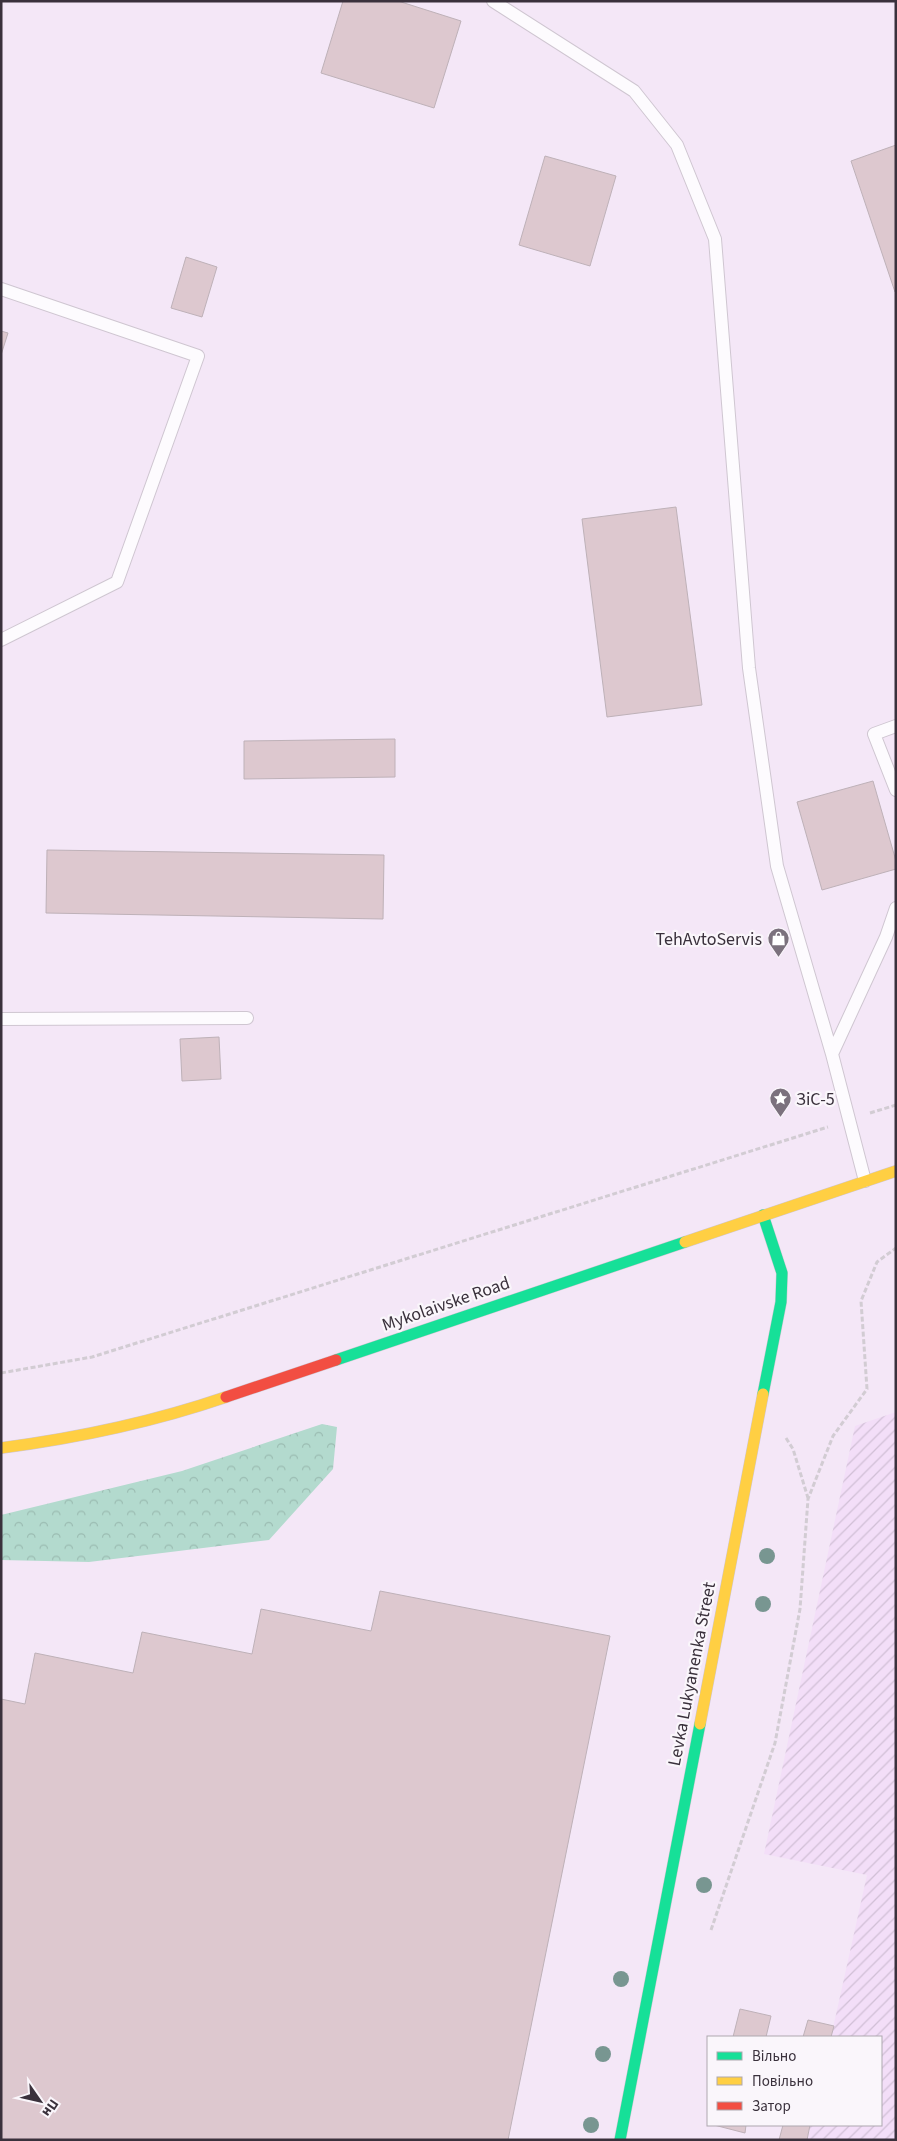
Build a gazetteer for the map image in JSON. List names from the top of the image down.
{
  "streets": {
    "main road": ["Mykolaivske Road", "Levka Lukyanenka Street"]
  },
  "crossings": [
    ["Mykolaivske Road", "Levka Lukyanenka Street"]
  ],
  "places": {
    "shop": ["TehAvtoServis"],
    "place": ["ЗіС-5"]
  },
  "legend": ["Вільно", "Повільно", "Затор"],
  "north": "bottom right"
}
